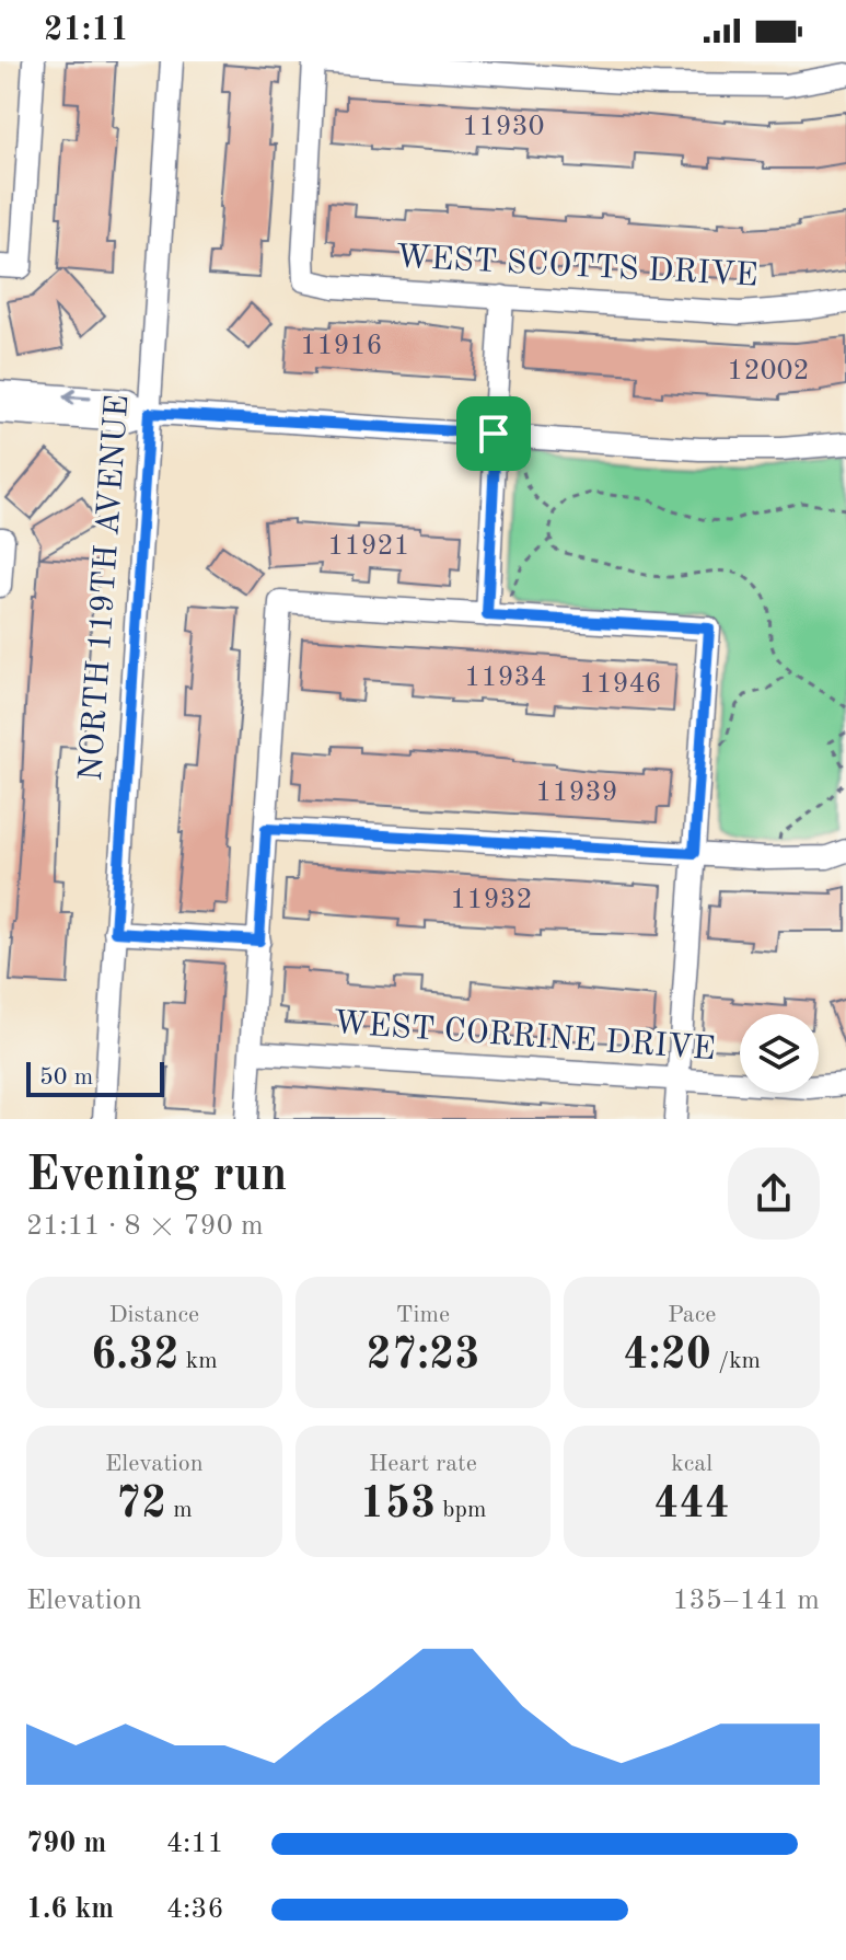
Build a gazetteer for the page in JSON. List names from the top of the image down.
{
  "streets": {
    "street": ["WEST SCOTTS DRIVE", "NORTH 119TH AVENUE", "WEST CORRINE DRIVE"]
  },
  "house_numbers": [
    "11930",
    "11916",
    "12002",
    "11921",
    "11934",
    "11946",
    "11939",
    "11932"
  ],
  "scale_bar": "50 m",
  "page": {
    "status": "21:11",
    "scale": "50 m",
    "heading": ["Evening run", "21:11 · 8 × 790 m"],
    "stats": [
      ["Distance", "6.32 km"],
      ["Time", "27:23"],
      ["Pace", "4:20 /km"],
      ["Elevation", "72 m"],
      ["Heart rate", "153 bpm"],
      ["kcal", "444"]
    ],
    "chart": ["Elevation", "135–141 m"],
    "list": [
      {
        "name": "790 m",
        "note": "4:11"
      },
      {
        "name": "1.6 km",
        "note": "4:36"
      }
    ]
  }
}
